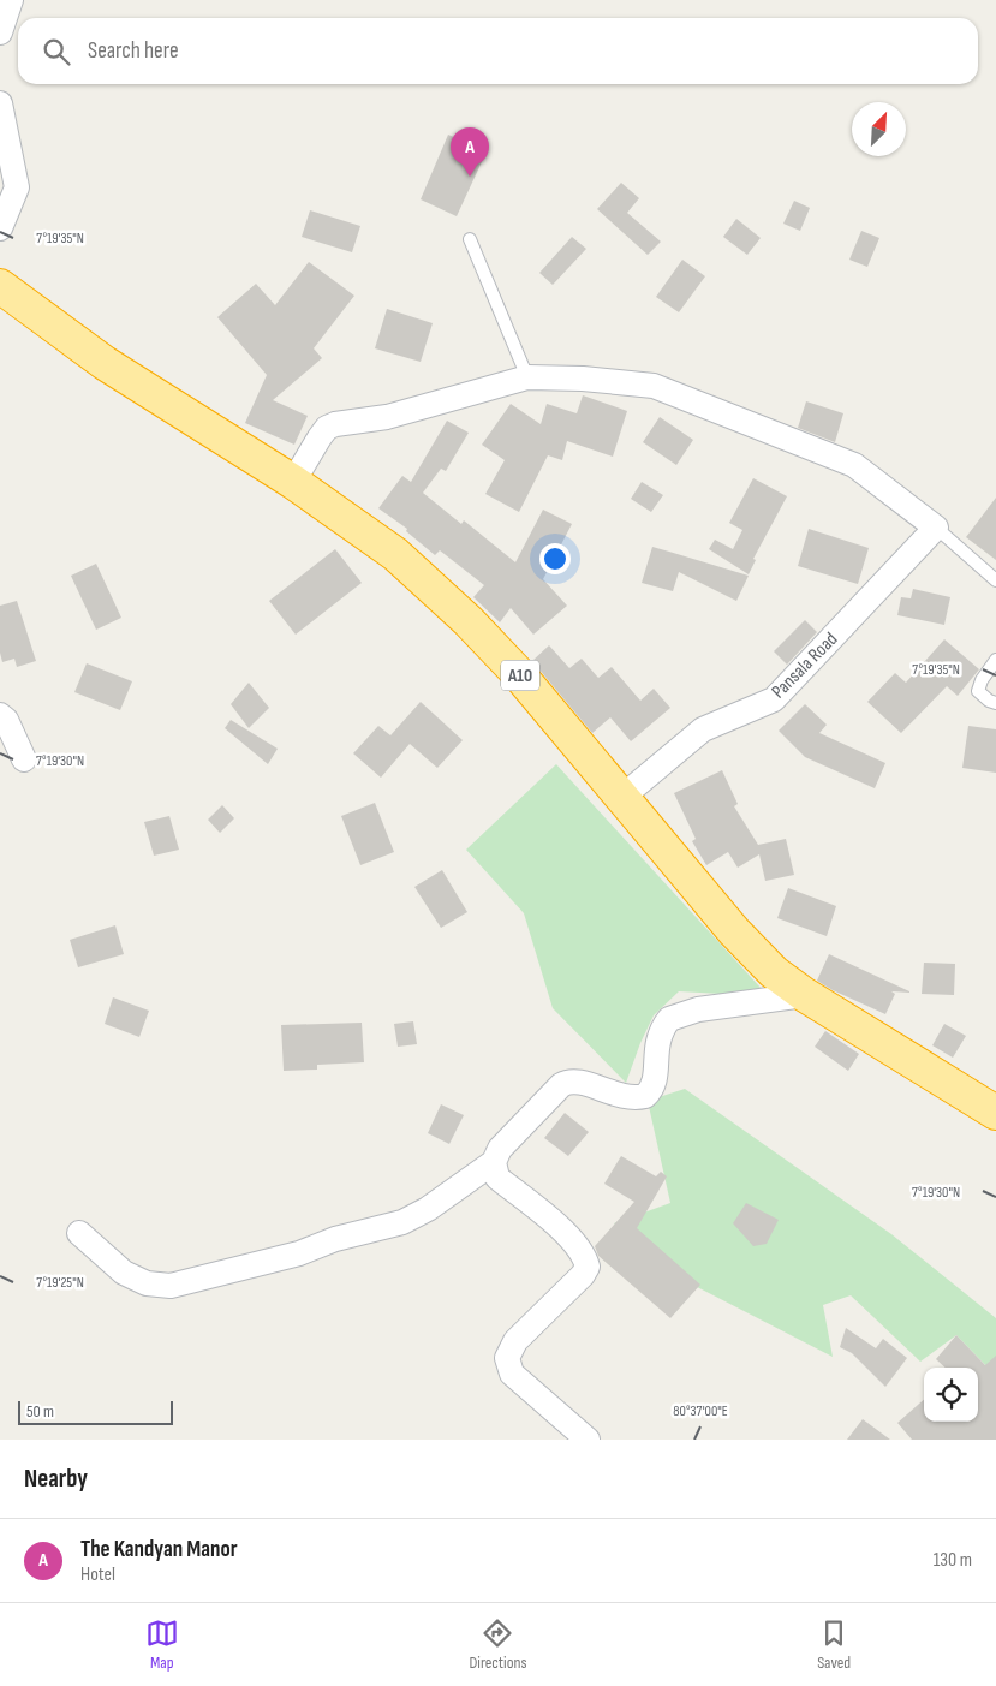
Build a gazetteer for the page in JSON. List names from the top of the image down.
{
  "streets": {
    "highway": ["A10"],
    "street": ["Pansala Road"]
  },
  "crossings": [
    ["Pansala Road", "A10"]
  ],
  "scale_bar": "50 m",
  "north": "top right",
  "page": {
    "search": "Search here",
    "pins": "A",
    "scale": "50 m",
    "heading": "Nearby",
    "list": [
      {
        "mark": "A",
        "name": "The Kandyan Manor",
        "note": "Hotel",
        "value": "130 m"
      }
    ],
    "nav": ["Map", "Directions", "Saved"]
  },
  "coordinates": [
    "7°19'35\"N",
    "7°19'30\"N",
    "7°19'25\"N",
    "80°37'00\"E"
  ]
}
